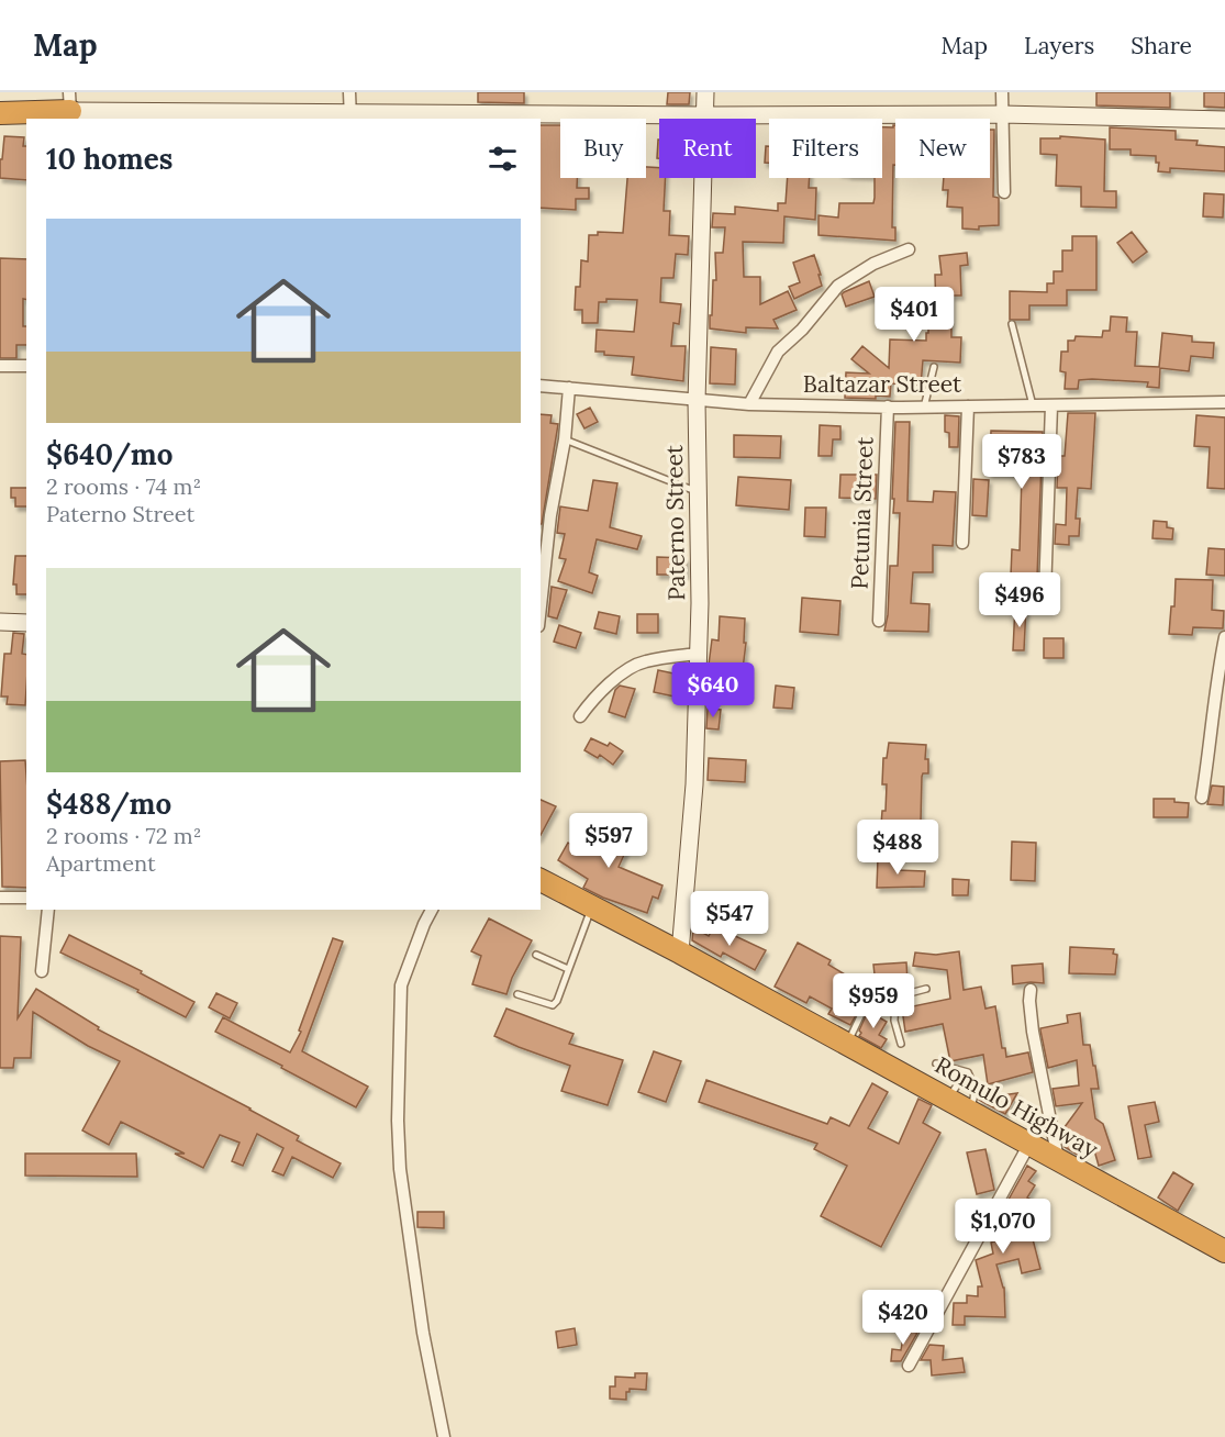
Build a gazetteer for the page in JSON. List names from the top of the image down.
{
  "streets": {
    "highway": ["Romulo Highway"],
    "street": ["Baltazar Street", "Petunia Street", "Paterno Street"]
  },
  "crossings": [
    ["Baltazar Street", "Petunia Street"],
    ["Baltazar Street", "Paterno Street"],
    ["Paterno Street", "Romulo Highway"]
  ],
  "page": {
    "header": "Map",
    "nav": ["Map", "Layers", "Share"],
    "chip": [
      "Buy",
      "Rent",
      "Filters",
      "New"
    ],
    "heading": "10 homes",
    "list": [
      {
        "name": "$640/mo",
        "note": "2 rooms · 74 m² · Paterno Street"
      },
      {
        "name": "$488/mo",
        "note": "2 rooms · 72 m² · Apartment"
      }
    ],
    "price": [
      "$401",
      "$783",
      "$496",
      "$640",
      "$597",
      "$488",
      "$547",
      "$959",
      "$1,070",
      "$420"
    ]
  }
}
